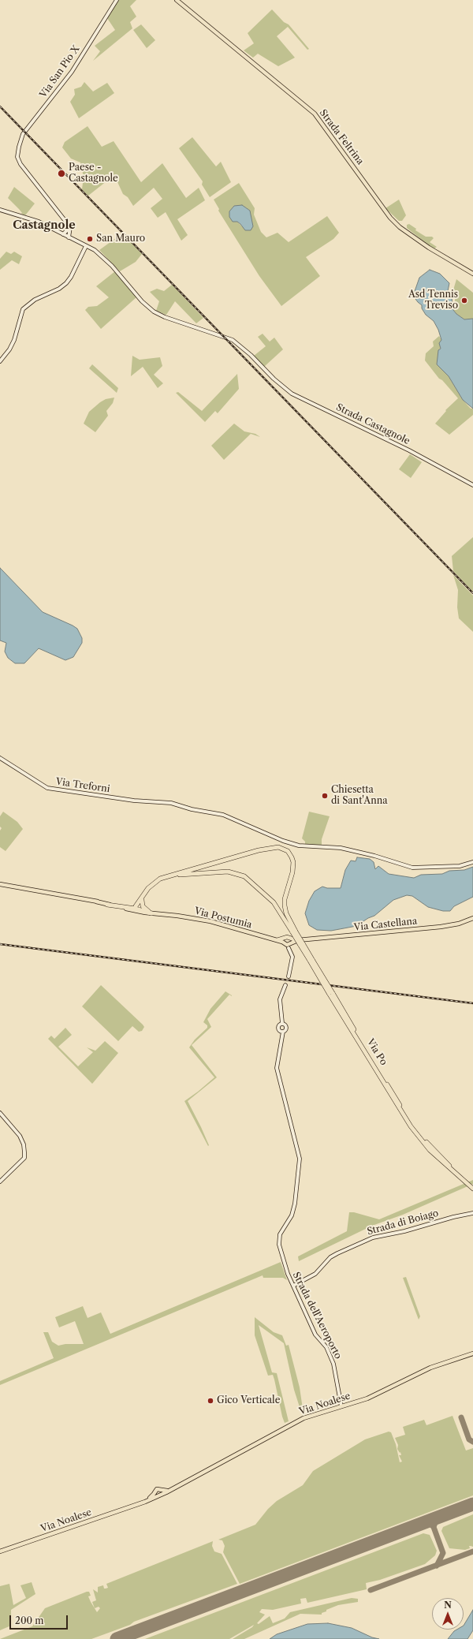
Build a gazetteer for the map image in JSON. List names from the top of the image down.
{
  "streets": {
    "highway": ["Via Po"],
    "main road": [
      "Strada Feltrina",
      "Via Postumia",
      "Via Castellana",
      "Via Noalese"
    ],
    "street": [
      "Via San Pio X",
      "Strada Castagnole",
      "Via Treforni",
      "Strada di Boiago",
      "Strada dell'Aeroporto"
    ]
  },
  "crossings": [
    ["Via Castellana", "Via Po"],
    ["Strada di Boiago", "Strada dell'Aeroporto"],
    ["Strada dell'Aeroporto", "Via Noalese"]
  ],
  "districts": ["Castagnole"],
  "places": [
    "Paese - Castagnole",
    "San Mauro",
    "Asd Tennis Treviso",
    "Chiesetta di Sant'Anna",
    "Gico Verticale"
  ],
  "scale_bar": "200 m",
  "north": "top"
}
